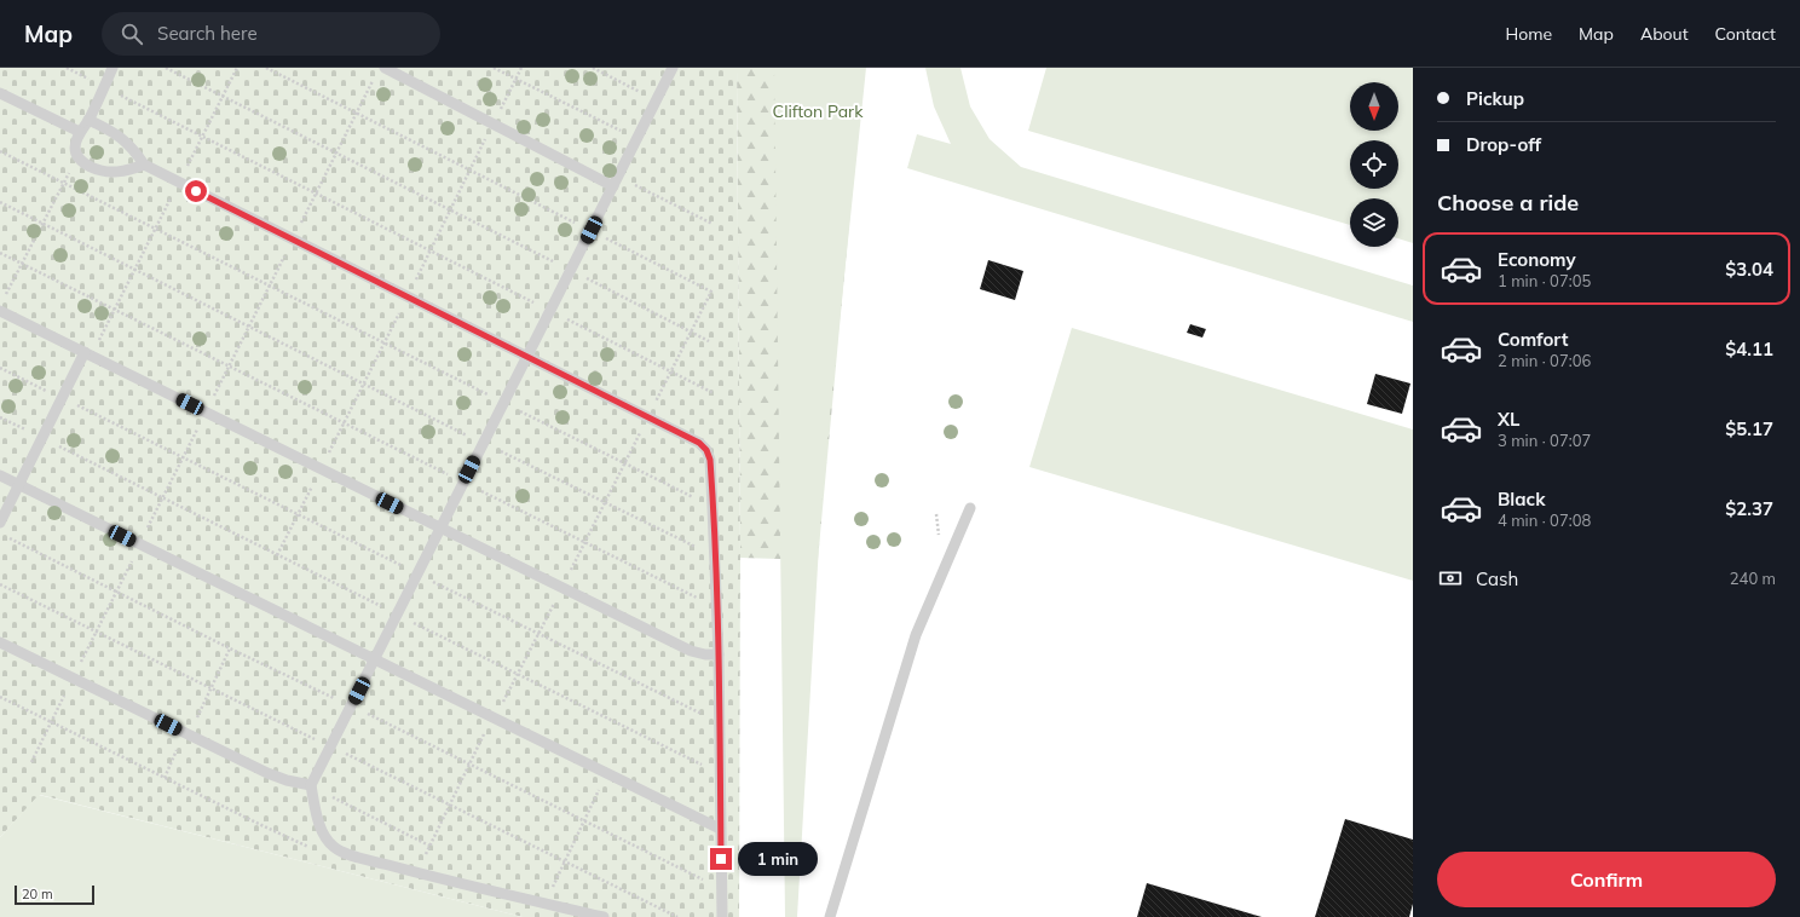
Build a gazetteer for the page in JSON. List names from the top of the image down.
{
  "parks": ["Clifton Park"],
  "scale_bar": "20 m",
  "north": "bottom",
  "page": {
    "header": "Map",
    "search": "Search here",
    "nav": [
      "Home",
      "Map",
      "About",
      "Contact"
    ],
    "banner": ["Pickup", "Drop-off"],
    "heading": "Choose a ride",
    "list": [
      {
        "name": "Economy",
        "note": "1 min · 07:05",
        "value": "$3.04"
      },
      {
        "name": "Comfort",
        "note": "2 min · 07:06",
        "value": "$4.11"
      },
      {
        "name": "XL",
        "note": "3 min · 07:07",
        "value": "$5.17"
      },
      {
        "name": "Black",
        "note": "4 min · 07:08",
        "value": "$2.37"
      }
    ],
    "pay": ["Cash", "240 m"],
    "bubble": "1 min",
    "buttons": "Confirm",
    "scale": "20 m"
  }
}
